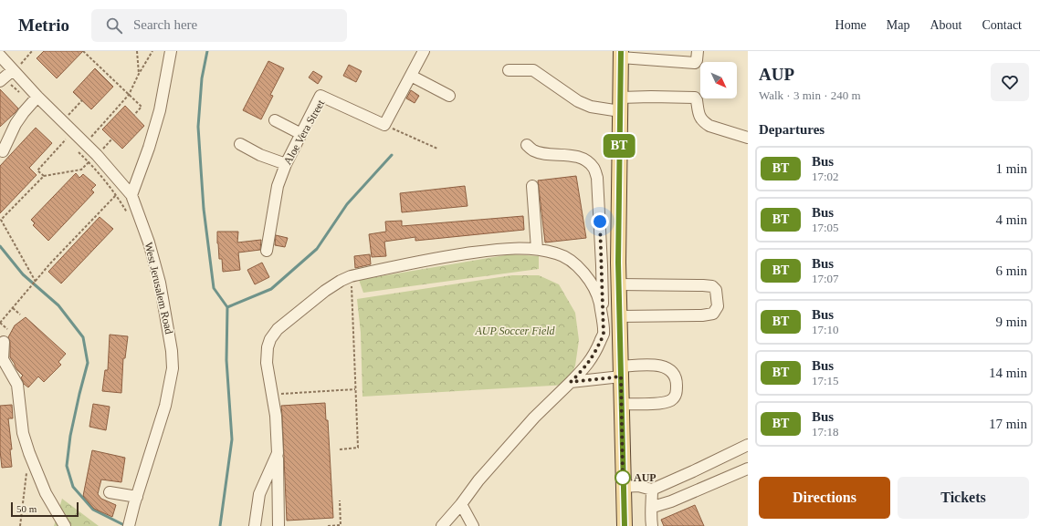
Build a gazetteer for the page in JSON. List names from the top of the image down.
{
  "streets": {
    "street": ["Aloe Vera Street", "West Jerusalem Road"]
  },
  "parks": ["AUP Soccer Field"],
  "places": ["AUP"],
  "lines": ["bus line BT"],
  "scale_bar": "50 m",
  "north": "bottom right",
  "page": {
    "header": "Metrio",
    "search": "Search here",
    "nav": [
      "Home",
      "Map",
      "About",
      "Contact"
    ],
    "on_map": "BT",
    "heading": [
      ["AUP", "Walk · 3 min · 240 m"],
      "Departures"
    ],
    "list": [
      {
        "mark": "BT",
        "name": "Bus",
        "note": "17:02",
        "value": "1 min"
      },
      {
        "mark": "BT",
        "name": "Bus",
        "note": "17:05",
        "value": "4 min"
      },
      {
        "mark": "BT",
        "name": "Bus",
        "note": "17:07",
        "value": "6 min"
      },
      {
        "mark": "BT",
        "name": "Bus",
        "note": "17:10",
        "value": "9 min"
      },
      {
        "mark": "BT",
        "name": "Bus",
        "note": "17:15",
        "value": "14 min"
      },
      {
        "mark": "BT",
        "name": "Bus",
        "note": "17:18",
        "value": "17 min"
      }
    ],
    "buttons": ["Directions", "Tickets"],
    "scale": "50 m"
  }
}
